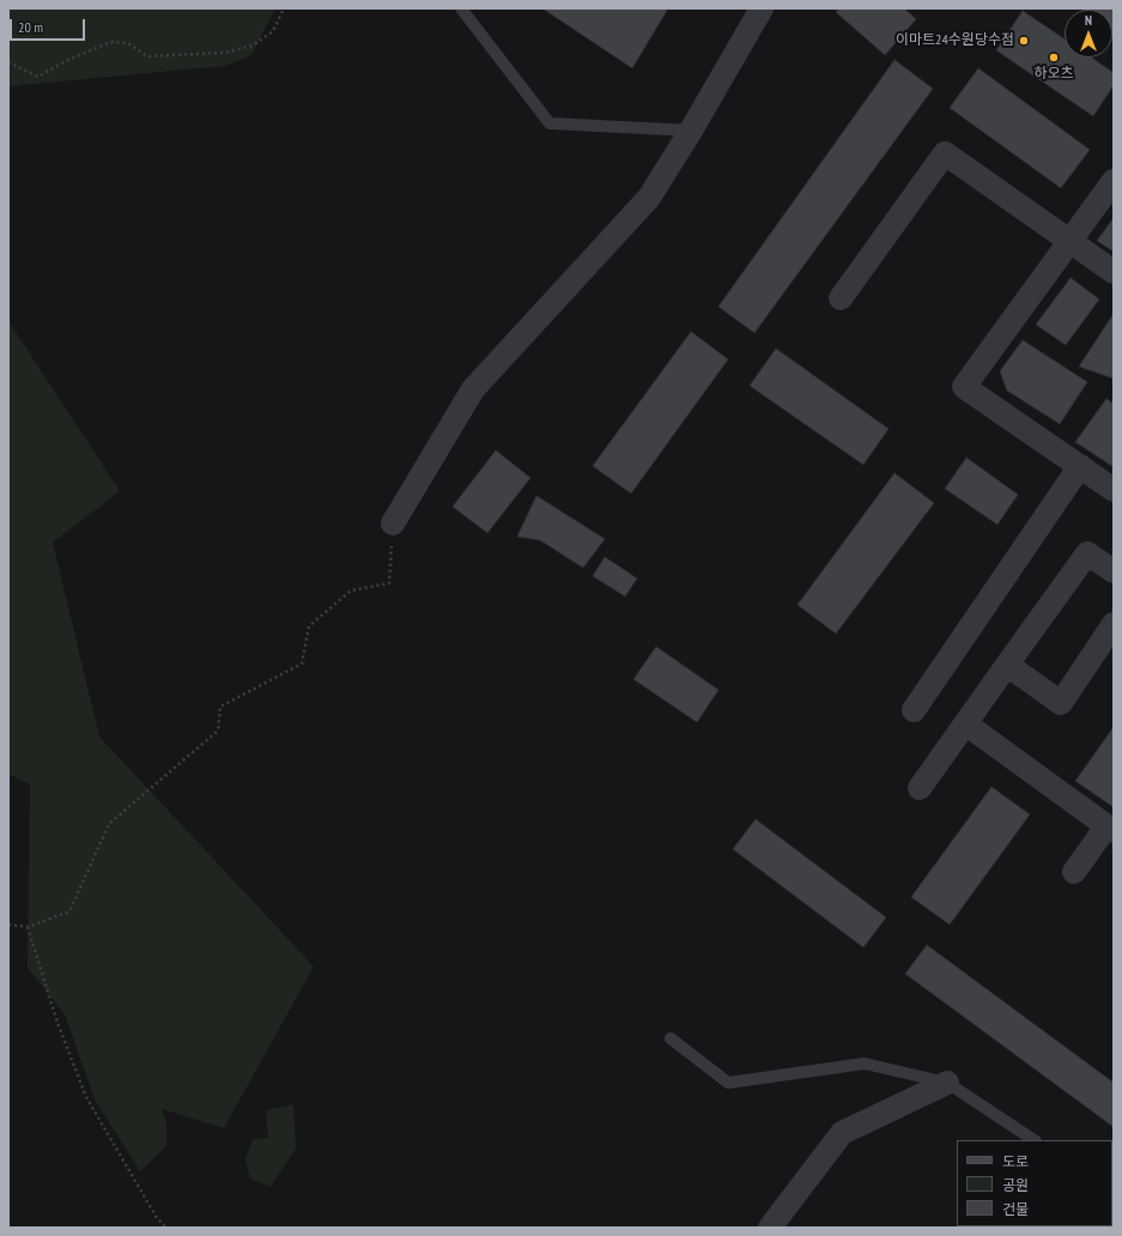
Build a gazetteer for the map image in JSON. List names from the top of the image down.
{
  "places": ["이마트24수원당수점", "하오츠"],
  "legend": ["도로", "공원", "건물"],
  "scale_bar": "20 m",
  "north": "top"
}
